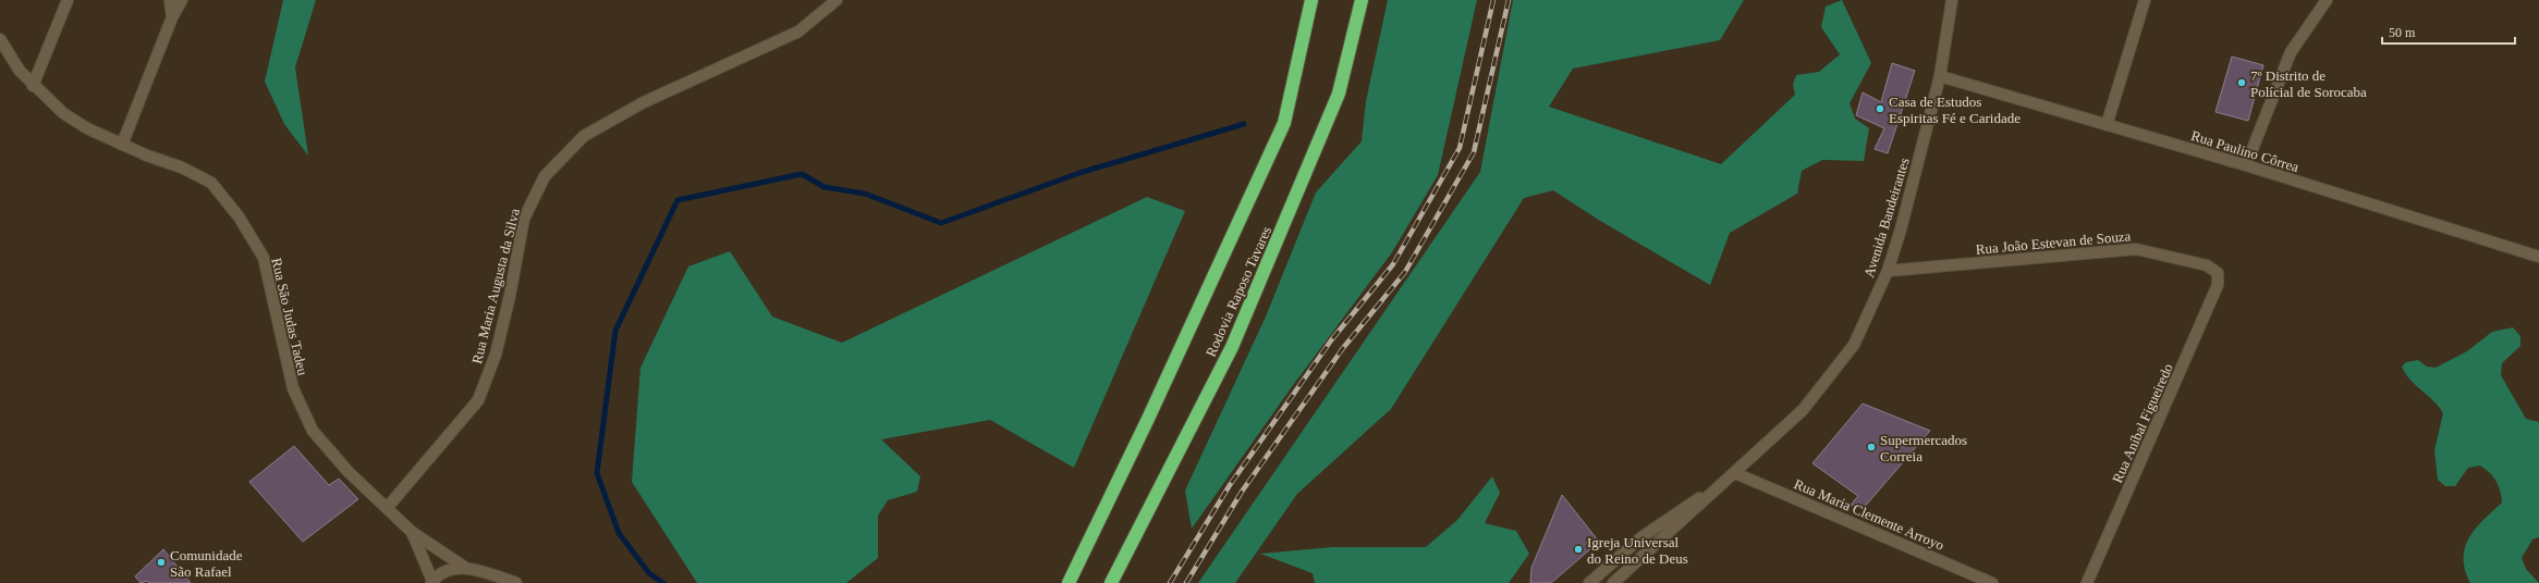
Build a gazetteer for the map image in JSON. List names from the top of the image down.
{
  "streets": {
    "highway": ["Rodovia Raposo Tavares"],
    "street": [
      "Rua Paulino Côrrea",
      "Avenida Bandeirantes",
      "Rua João Estevan de Souza",
      "Rua Maria Augusta da Silva",
      "Rua São Judas Tadeu",
      "Rua Aníbal Figueiredo",
      "Rua Maria Clemente Arroyo"
    ]
  },
  "crossings": [
    ["Rua Paulino Côrrea", "Avenida Bandeirantes"],
    ["Avenida Bandeirantes", "Rua João Estevan de Souza"],
    ["Avenida Bandeirantes", "Rua Maria Clemente Arroyo"],
    ["Rua João Estevan de Souza", "Rua Aníbal Figueiredo"],
    ["Rua Maria Augusta da Silva", "Rua São Judas Tadeu"]
  ],
  "places": [
    "7º Distrito de Polícial de Sorocaba",
    "Casa de Estudos Espiritas Fé e Caridade",
    "Supermercados Correia",
    "Igreja Universal do Reino de Deus",
    "Comunidade São Rafael"
  ],
  "scale_bar": "50 m"
}
